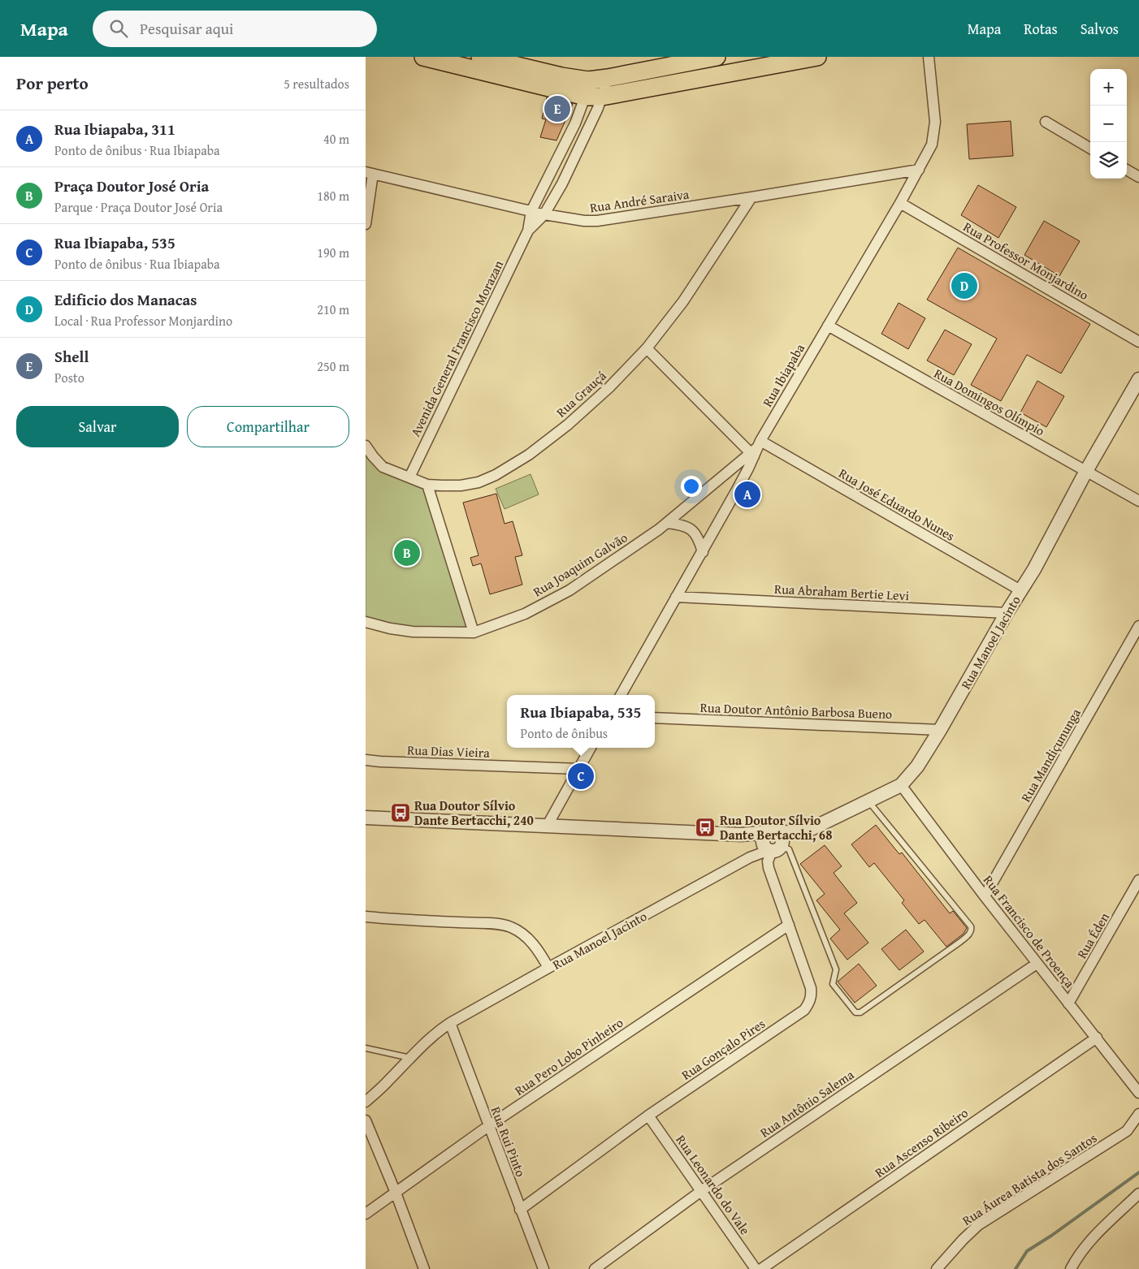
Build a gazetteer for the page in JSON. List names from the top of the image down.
{
  "streets": {
    "street": [
      "Rua André Saraiva",
      "Rua Professor Monjardino",
      "Avenida General Francisco Morazan",
      "Rua Ibiapaba",
      "Rua Grauçá",
      "Rua Domingos Olímpio",
      "Rua José Eduardo Nunes",
      "Rua Joaquim Galvão",
      "Rua Abraham Bertie Levi",
      "Rua Manoel Jacinto",
      "Rua Doutor Antônio Barbosa Bueno",
      "Rua Dias Vieira",
      "Rua Mandiçununga",
      "Rua Francisco de Proença",
      "Rua Éden",
      "Rua Gonçalo Pires",
      "Rua Pero Lobo Pinheiro",
      "Rua Antônio Salema",
      "Rua Rui Pinto",
      "Rua Ascenso Ribeiro",
      "Rua Áurea Batista dos Santos",
      "Rua Leonardo do Vale"
    ]
  },
  "crossings": [
    ["Rua André Saraiva", "Avenida General Francisco Morazan"],
    ["Rua André Saraiva", "Rua Ibiapaba"],
    ["Rua André Saraiva", "Rua Grauçá"],
    ["Rua Professor Monjardino", "Rua Ibiapaba"],
    ["Avenida General Francisco Morazan", "Rua Grauçá"],
    ["Rua Ibiapaba", "Rua Domingos Olímpio"],
    ["Rua Ibiapaba", "Rua José Eduardo Nunes"],
    ["Rua Ibiapaba", "Rua Joaquim Galvão"],
    ["Rua Ibiapaba", "Rua Abraham Bertie Levi"],
    ["Rua Grauçá", "Rua José Eduardo Nunes"],
    ["Rua Domingos Olímpio", "Rua Manoel Jacinto"],
    ["Rua José Eduardo Nunes", "Rua Joaquim Galvão"],
    ["Rua José Eduardo Nunes", "Rua Manoel Jacinto"],
    ["Rua Abraham Bertie Levi", "Rua Manoel Jacinto"],
    ["Rua Manoel Jacinto", "Rua Doutor Antônio Barbosa Bueno"],
    ["Rua Manoel Jacinto", "Rua Francisco de Proença"],
    ["Rua Manoel Jacinto", "Rua Gonçalo Pires"],
    ["Rua Manoel Jacinto", "Rua Rui Pinto"],
    ["Rua Mandiçununga", "Rua Francisco de Proença"],
    ["Rua Francisco de Proença", "Rua Éden"],
    ["Rua Francisco de Proença", "Rua Antônio Salema"],
    ["Rua Francisco de Proença", "Rua Ascenso Ribeiro"],
    ["Rua Gonçalo Pires", "Rua Pero Lobo Pinheiro"],
    ["Rua Gonçalo Pires", "Rua Rui Pinto"],
    ["Rua Gonçalo Pires", "Rua Leonardo do Vale"],
    ["Rua Pero Lobo Pinheiro", "Rua Rui Pinto"],
    ["Rua Antônio Salema", "Rua Leonardo do Vale"]
  ],
  "places": {
    "bus stop": ["Rua Doutor Sílvio Dante Bertacchi, 240", "Rua Doutor Sílvio Dante Bertacchi, 68"]
  },
  "page": {
    "header": "Mapa",
    "search": "Pesquisar aqui",
    "nav": ["Mapa", "Rotas", "Salvos"],
    "heading": ["Por perto", "5 resultados"],
    "map_buttons": ["+", "−"],
    "pins": [
      "E",
      "D",
      "A",
      "B",
      "C"
    ],
    "list": [
      {
        "mark": "A",
        "name": "Rua Ibiapaba, 311",
        "note": "Ponto de ônibus · Rua Ibiapaba",
        "value": "40 m"
      },
      {
        "mark": "B",
        "name": "Praça Doutor José Oria",
        "note": "Parque · Praça Doutor José Oria",
        "value": "180 m"
      },
      {
        "mark": "C",
        "name": "Rua Ibiapaba, 535",
        "note": "Ponto de ônibus · Rua Ibiapaba",
        "value": "190 m"
      },
      {
        "mark": "D",
        "name": "Edificio dos Manacas",
        "note": "Local · Rua Professor Monjardino",
        "value": "210 m"
      },
      {
        "mark": "E",
        "name": "Shell",
        "note": "Posto",
        "value": "250 m"
      }
    ],
    "buttons": ["Salvar", "Compartilhar"],
    "popup": ["Rua Ibiapaba, 535", "Ponto de ônibus"]
  }
}
